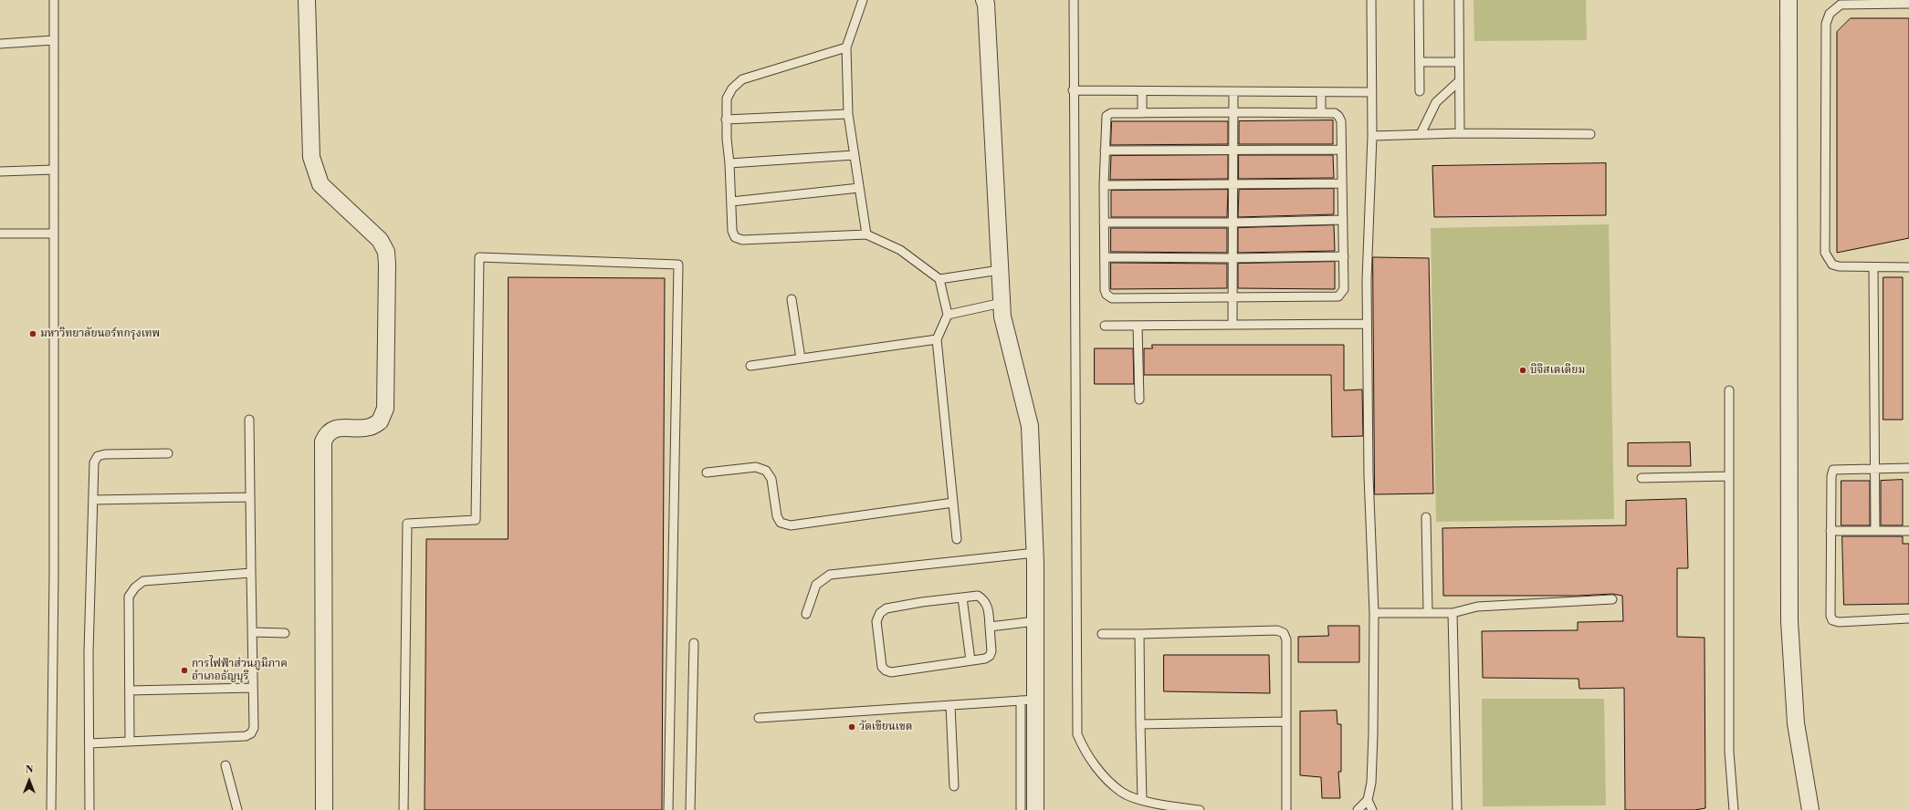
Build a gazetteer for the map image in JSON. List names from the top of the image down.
{
  "places": [
    "มหาวิทยาลัยนอร์ทกรุงเทพ",
    "บีจีสเตเดียม",
    "การไฟฟ้าส่วนภูมิภาค อำเภอธัญบุรี",
    "วัดเขียนเขต"
  ],
  "north": "top"
}
